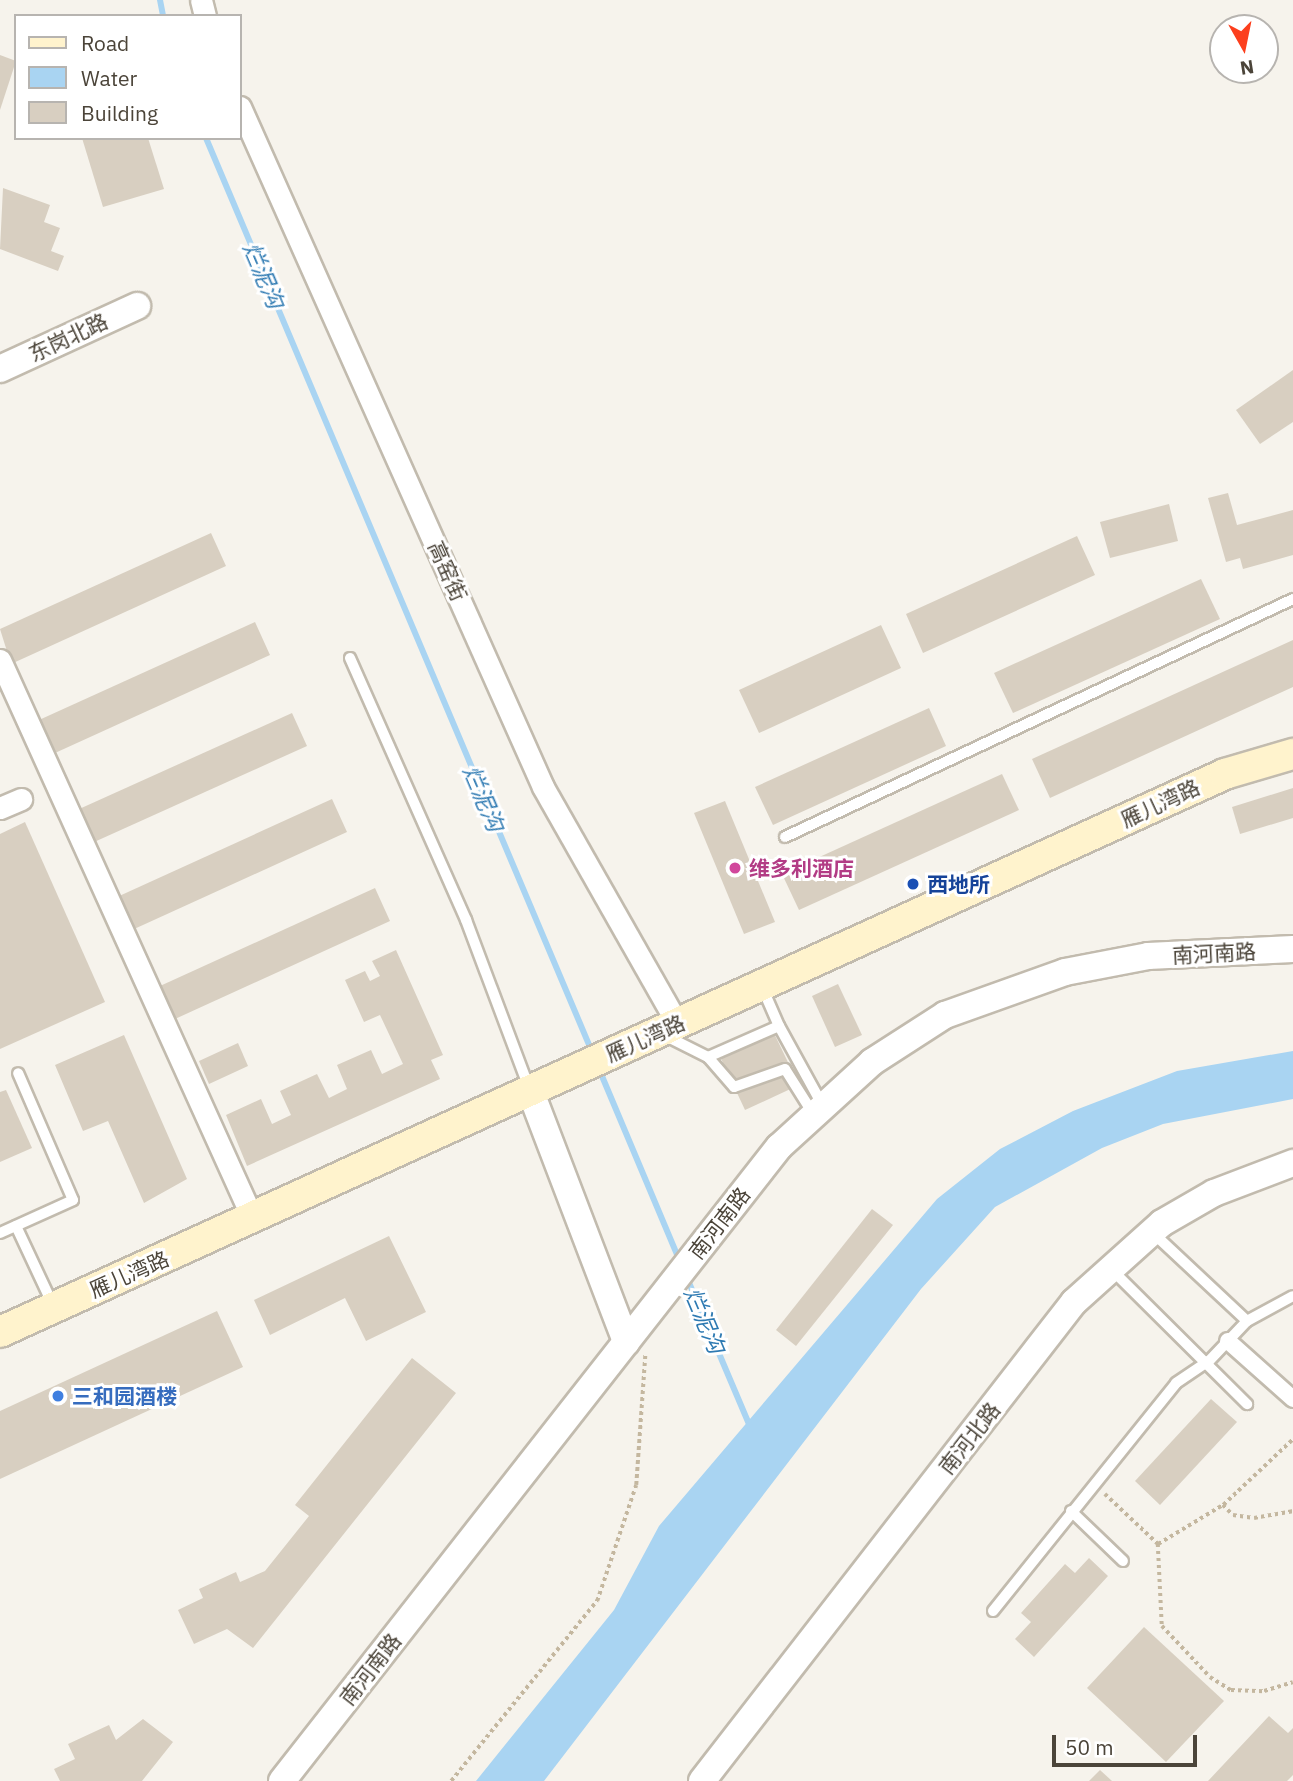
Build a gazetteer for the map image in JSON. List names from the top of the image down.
{
  "streets": {
    "main road": ["雁儿湾路"],
    "street": [
      "东岗北路",
      "高窑街",
      "南河南路",
      "南河北路"
    ]
  },
  "crossings": [
    ["高窑街", "雁儿湾路"]
  ],
  "water": ["烂泥沟"],
  "places": ["维多利酒店", "西地所", "三和园酒楼"],
  "legend": ["Road", "Water", "Building"],
  "scale_bar": "50 m",
  "north": "bottom"
}
